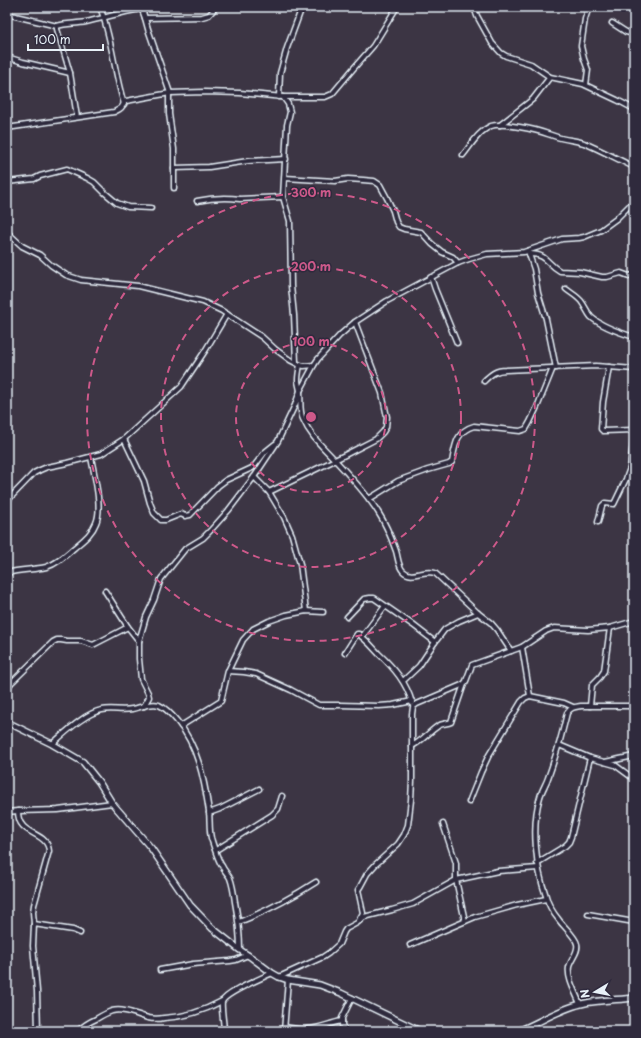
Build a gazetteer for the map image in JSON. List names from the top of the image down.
{
  "scale_bar": "100 m",
  "north": "left",
  "rings": ["300 m", "200 m", "100 m"]
}
